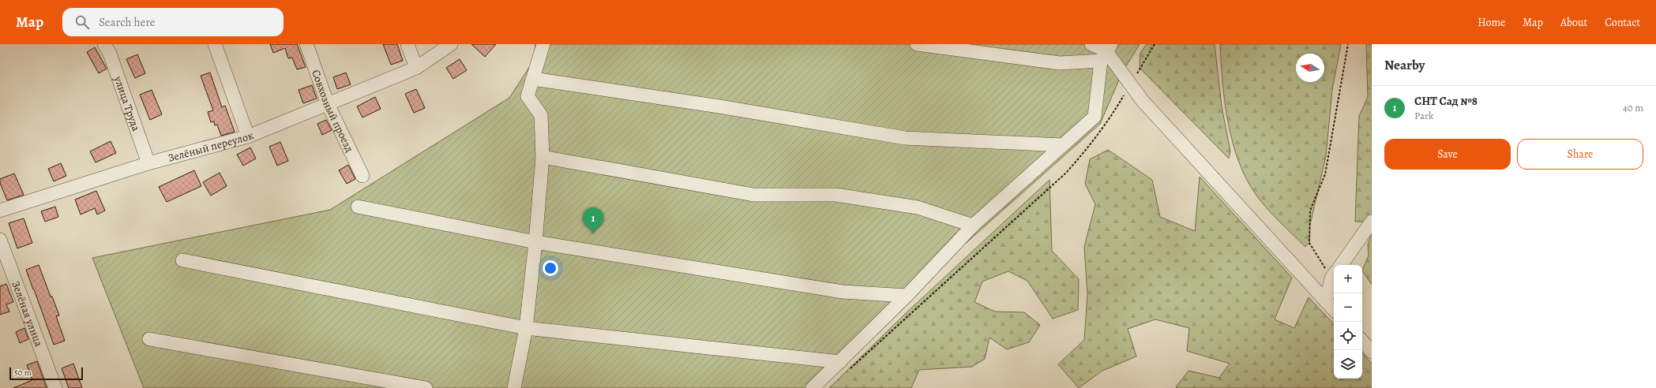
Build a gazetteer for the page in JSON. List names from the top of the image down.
{
  "streets": {
    "street": [
      "улица Труда",
      "Совхозный проезд",
      "Зелёный переулок",
      "Зелёная улица"
    ]
  },
  "crossings": [
    ["улица Труда", "Зелёный переулок"],
    ["Совхозный проезд", "Зелёный переулок"]
  ],
  "scale_bar": "50 m",
  "north": "left",
  "page": {
    "header": "Map",
    "search": "Search here",
    "nav": [
      "Home",
      "Map",
      "About",
      "Contact"
    ],
    "heading": "Nearby",
    "list": [
      {
        "mark": "1",
        "name": "СНТ Сад №8",
        "note": "Park",
        "value": "40 m"
      }
    ],
    "buttons": ["Save", "Share"],
    "pins": "1",
    "map_buttons": ["+", "−"],
    "scale": "50 m"
  }
}
